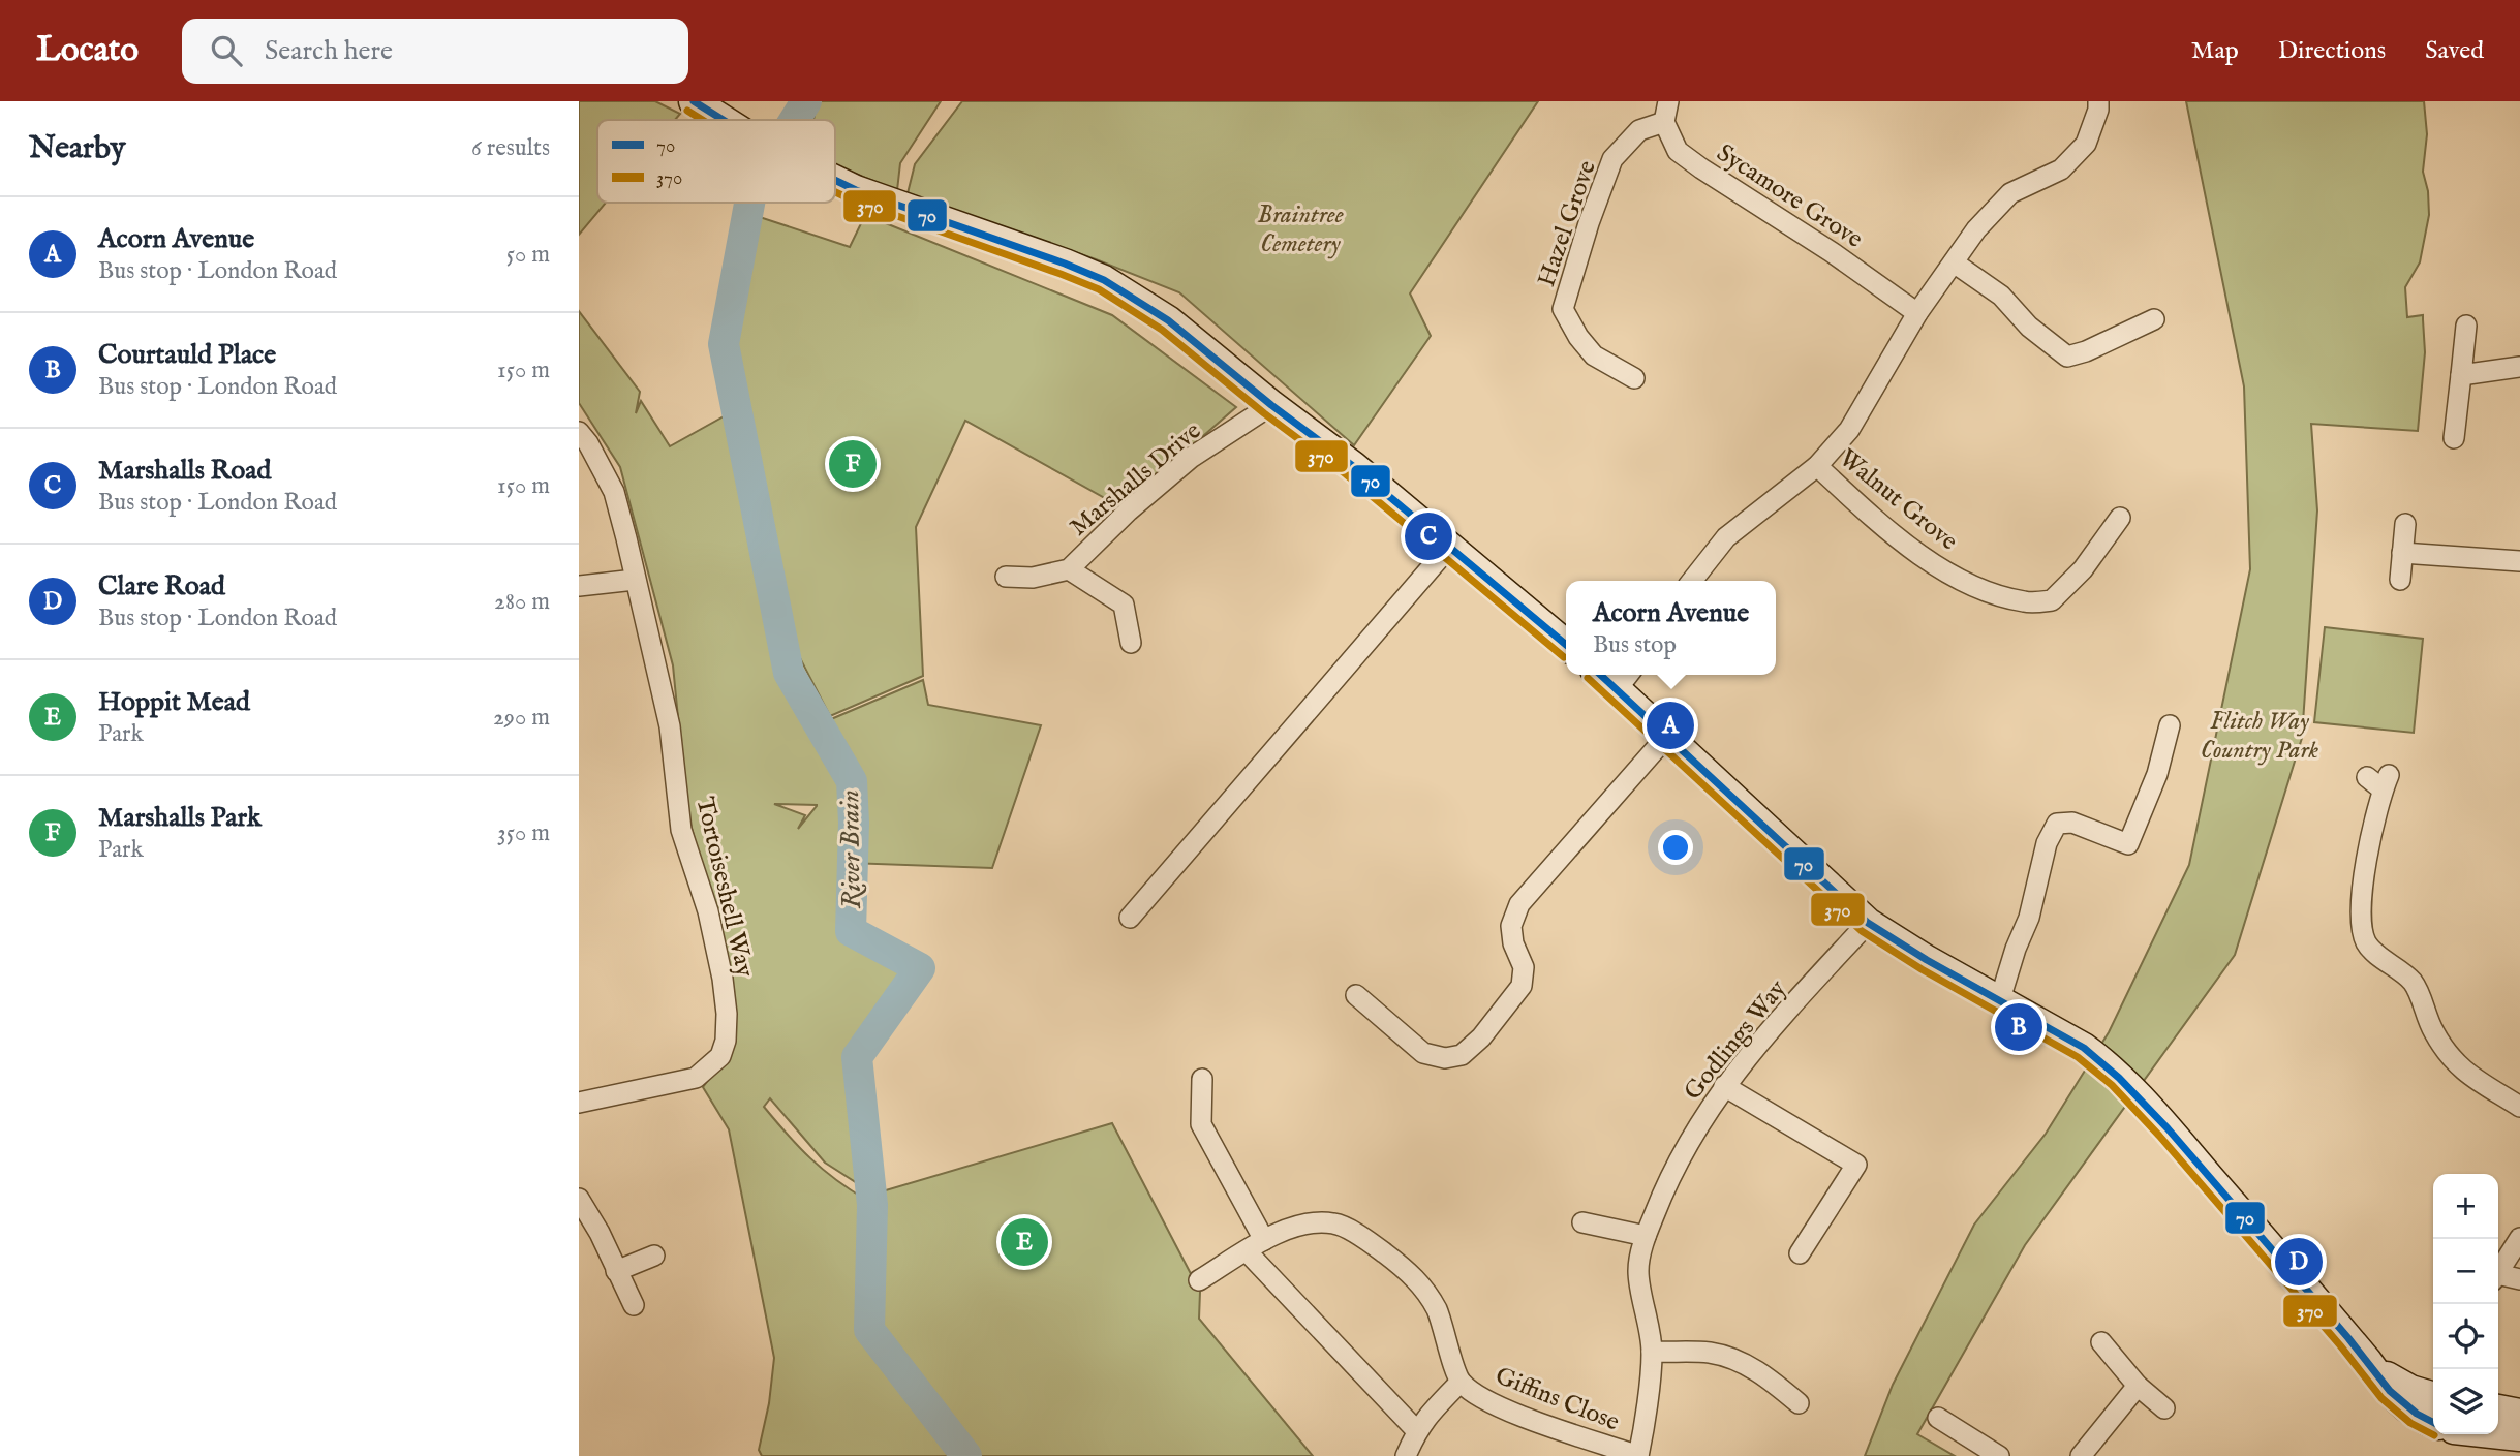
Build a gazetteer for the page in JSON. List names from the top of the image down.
{
  "streets": {
    "street": [
      "Sycamore Grove",
      "Hazel Grove",
      "Marshalls Drive",
      "Walnut Grove",
      "Tortoiseshell Way",
      "Godlings Way",
      "Giffins Close"
    ]
  },
  "crossings": [
    ["Sycamore Grove", "Hazel Grove"],
    ["Godlings Way", "Giffins Close"]
  ],
  "water": ["River Brain"],
  "parks": ["Braintree Cemetery", "Flitch Way Country Park"],
  "lines": ["transit line 70", "transit line 370"],
  "legend": ["70", "370"],
  "page": {
    "header": "Locato",
    "search": "Search here",
    "nav": ["Map", "Directions", "Saved"],
    "heading": ["Nearby", "6 results"],
    "list": [
      {
        "mark": "A",
        "name": "Acorn Avenue",
        "note": "Bus stop · London Road",
        "value": "50 m"
      },
      {
        "mark": "B",
        "name": "Courtauld Place",
        "note": "Bus stop · London Road",
        "value": "150 m"
      },
      {
        "mark": "C",
        "name": "Marshalls Road",
        "note": "Bus stop · London Road",
        "value": "150 m"
      },
      {
        "mark": "D",
        "name": "Clare Road",
        "note": "Bus stop · London Road",
        "value": "280 m"
      },
      {
        "mark": "E",
        "name": "Hoppit Mead",
        "note": "Park",
        "value": "290 m"
      },
      {
        "mark": "F",
        "name": "Marshalls Park",
        "note": "Park",
        "value": "350 m"
      }
    ],
    "pins": [
      "F",
      "C",
      "A",
      "B",
      "E",
      "D"
    ],
    "popup": ["Acorn Avenue", "Bus stop"],
    "map_buttons": ["+", "−"]
  }
}
